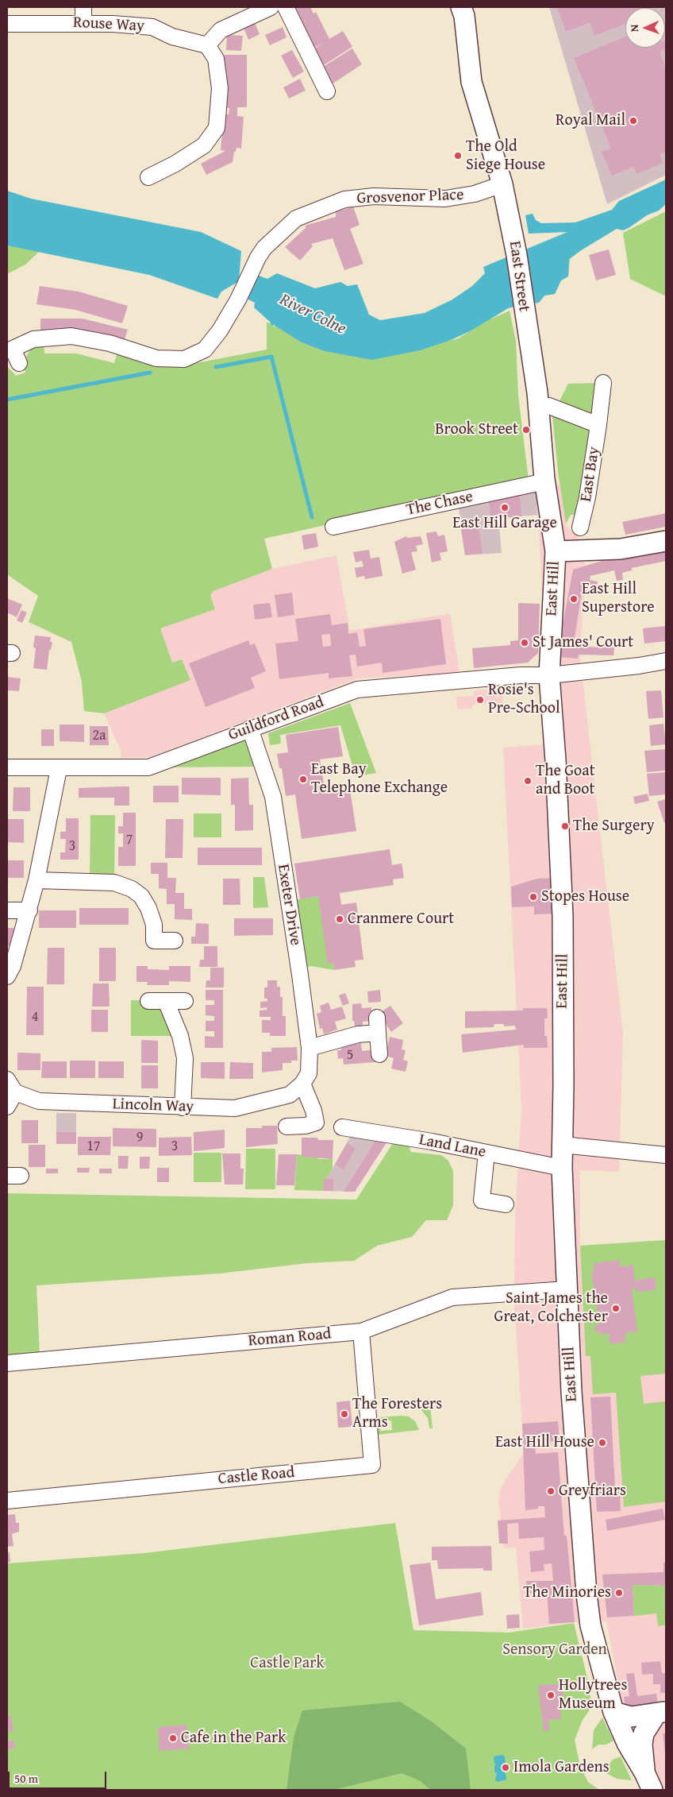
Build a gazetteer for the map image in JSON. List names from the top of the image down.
{
  "streets": {
    "street": [
      "Rouse Way",
      "Grosvenor Place",
      "East Street",
      "East Bay",
      "The Chase",
      "East Hill",
      "Guildford Road",
      "Exeter Drive",
      "Lincoln Way",
      "Land Lane",
      "Roman Road",
      "Castle Road"
    ]
  },
  "crossings": [
    ["Grosvenor Place", "East Street"],
    ["East Street", "East Bay"],
    ["East Street", "The Chase"],
    ["East Street", "East Hill"],
    ["East Hill", "Guildford Road"],
    ["East Hill", "Land Lane"],
    ["East Hill", "Roman Road"],
    ["Guildford Road", "Exeter Drive"],
    ["Exeter Drive", "Lincoln Way"],
    ["Roman Road", "Castle Road"]
  ],
  "water": ["River Colne"],
  "parks": ["Sensory Garden", "Castle Park"],
  "places": [
    "Royal Mail",
    "The Old Siege House",
    "Brook Street",
    "East Hill Garage",
    "East Hill Superstore",
    "St James' Court",
    "Rosie's Pre-School",
    "East Bay Telephone Exchange",
    "The Goat and Boot",
    "The Surgery",
    "Stopes House",
    "Cranmere Court",
    "Saint James the Great, Colchester",
    "The Foresters Arms",
    "East Hill House",
    "Greyfriars",
    "The Minories",
    "Hollytrees Museum",
    "Cafe in the Park",
    "Imola Gardens"
  ],
  "house_numbers": [
    "2a",
    "7",
    "3",
    "4",
    "5",
    "9",
    "17",
    "3"
  ],
  "scale_bar": "50 m",
  "north": "left"
}
